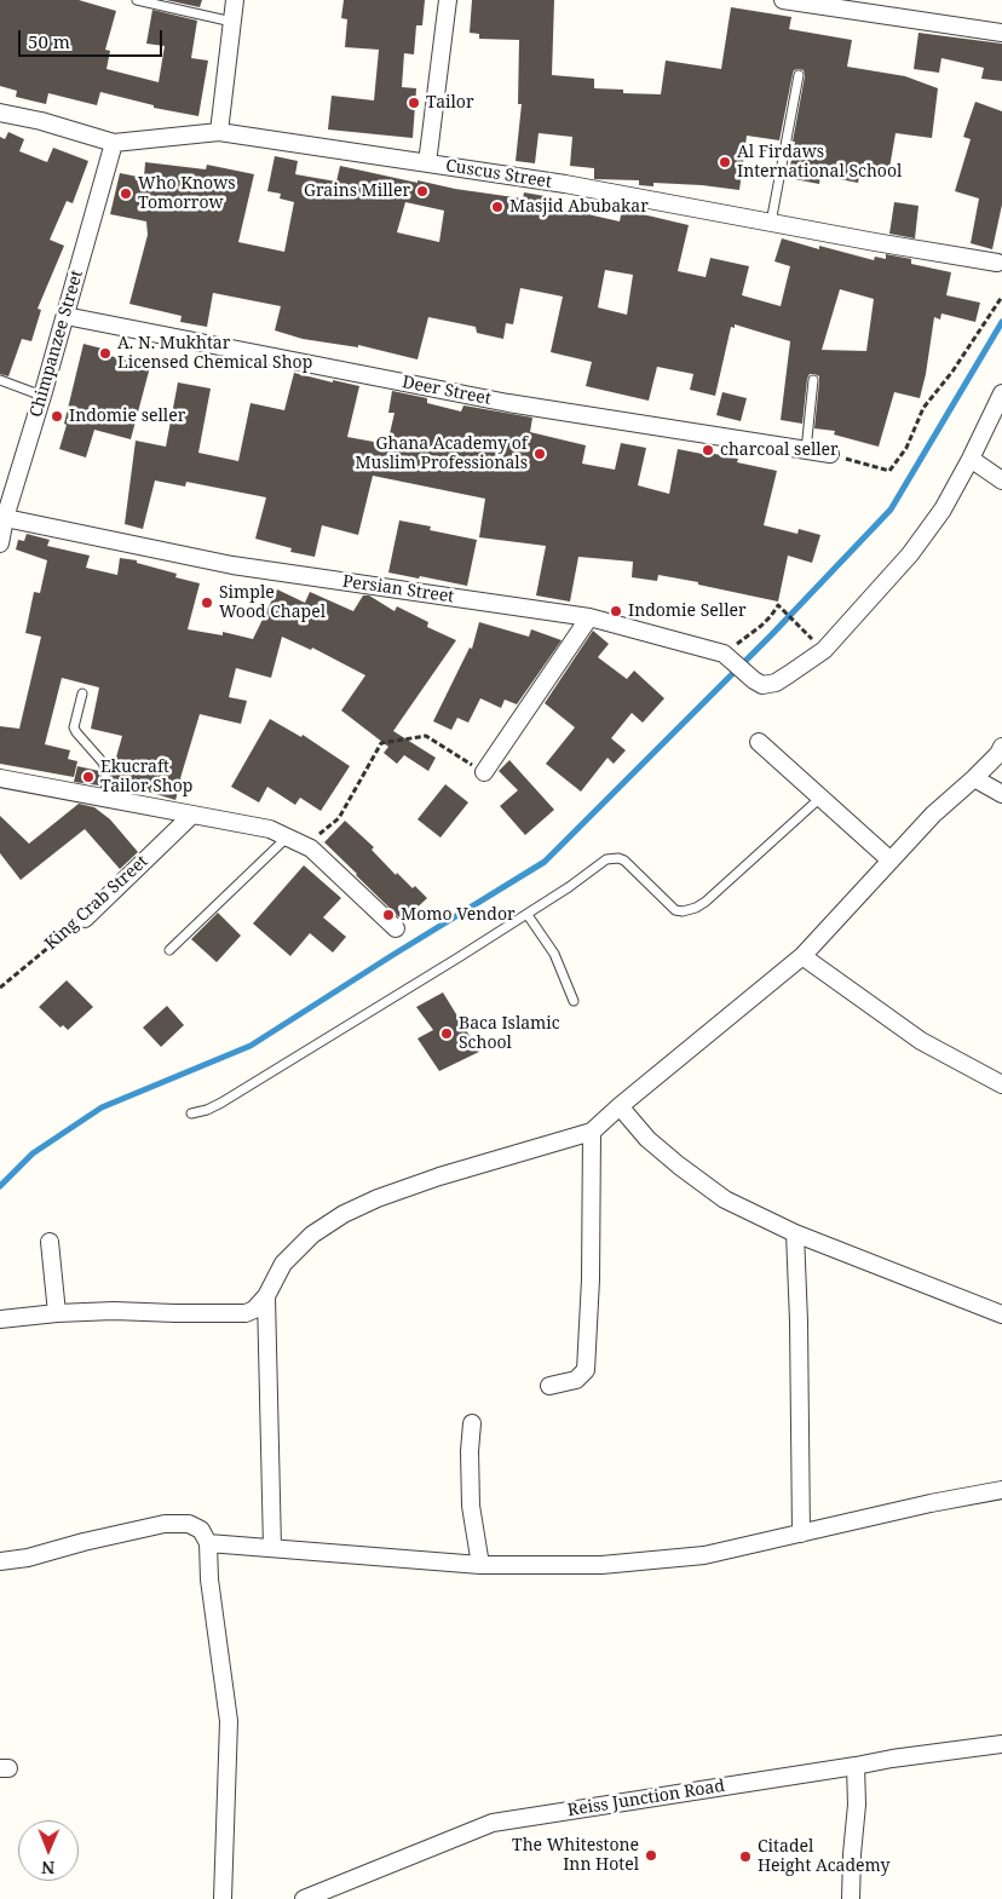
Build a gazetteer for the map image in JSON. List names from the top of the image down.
{
  "streets": {
    "street": [
      "Cuscus Street",
      "Chimpanzee Street",
      "Deer Street",
      "Persian Street",
      "King Crab Street",
      "Reiss Junction Road"
    ]
  },
  "crossings": [
    ["Cuscus Street", "Chimpanzee Street"],
    ["Chimpanzee Street", "Deer Street"],
    ["Chimpanzee Street", "Persian Street"]
  ],
  "places": [
    "Tailor",
    "Al Firdaws International School",
    "Grains Miller",
    "Who Knows Tomorrow",
    "Masjid Abubakar",
    "A. N. Mukhtar Licensed Chemical Shop",
    "Indomie seller",
    "charcoal seller",
    "Ghana Academy of Muslim Professionals",
    "Simple Wood Chapel",
    "Indomie Seller",
    "Ekucraft Tailor Shop",
    "Momo Vendor",
    "Baca Islamic School",
    "The Whitestone Inn Hotel",
    "Citadel Height Academy"
  ],
  "scale_bar": "50 m",
  "north": "bottom"
}
